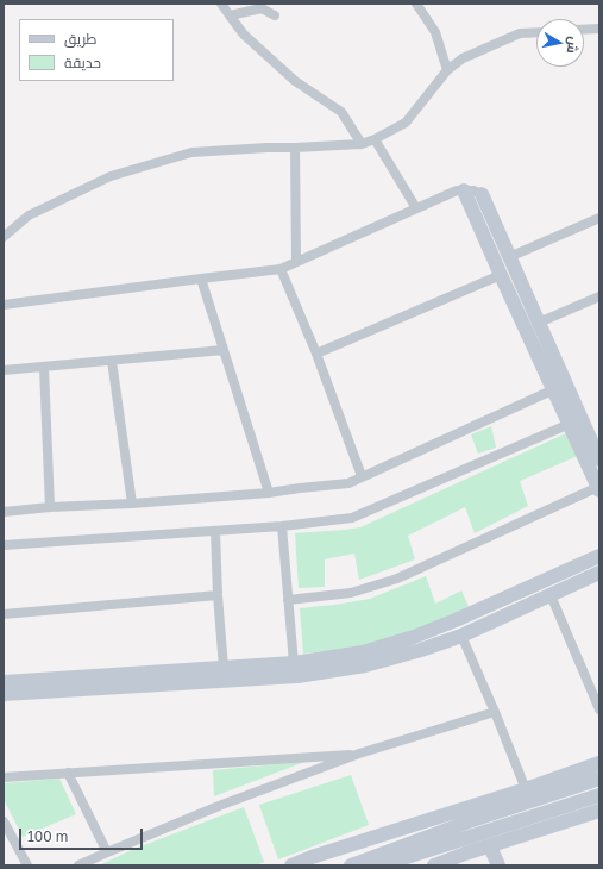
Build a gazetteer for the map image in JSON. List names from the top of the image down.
{
  "legend": ["طريق", "حديقة"],
  "scale_bar": "100 m",
  "north": "right"
}
